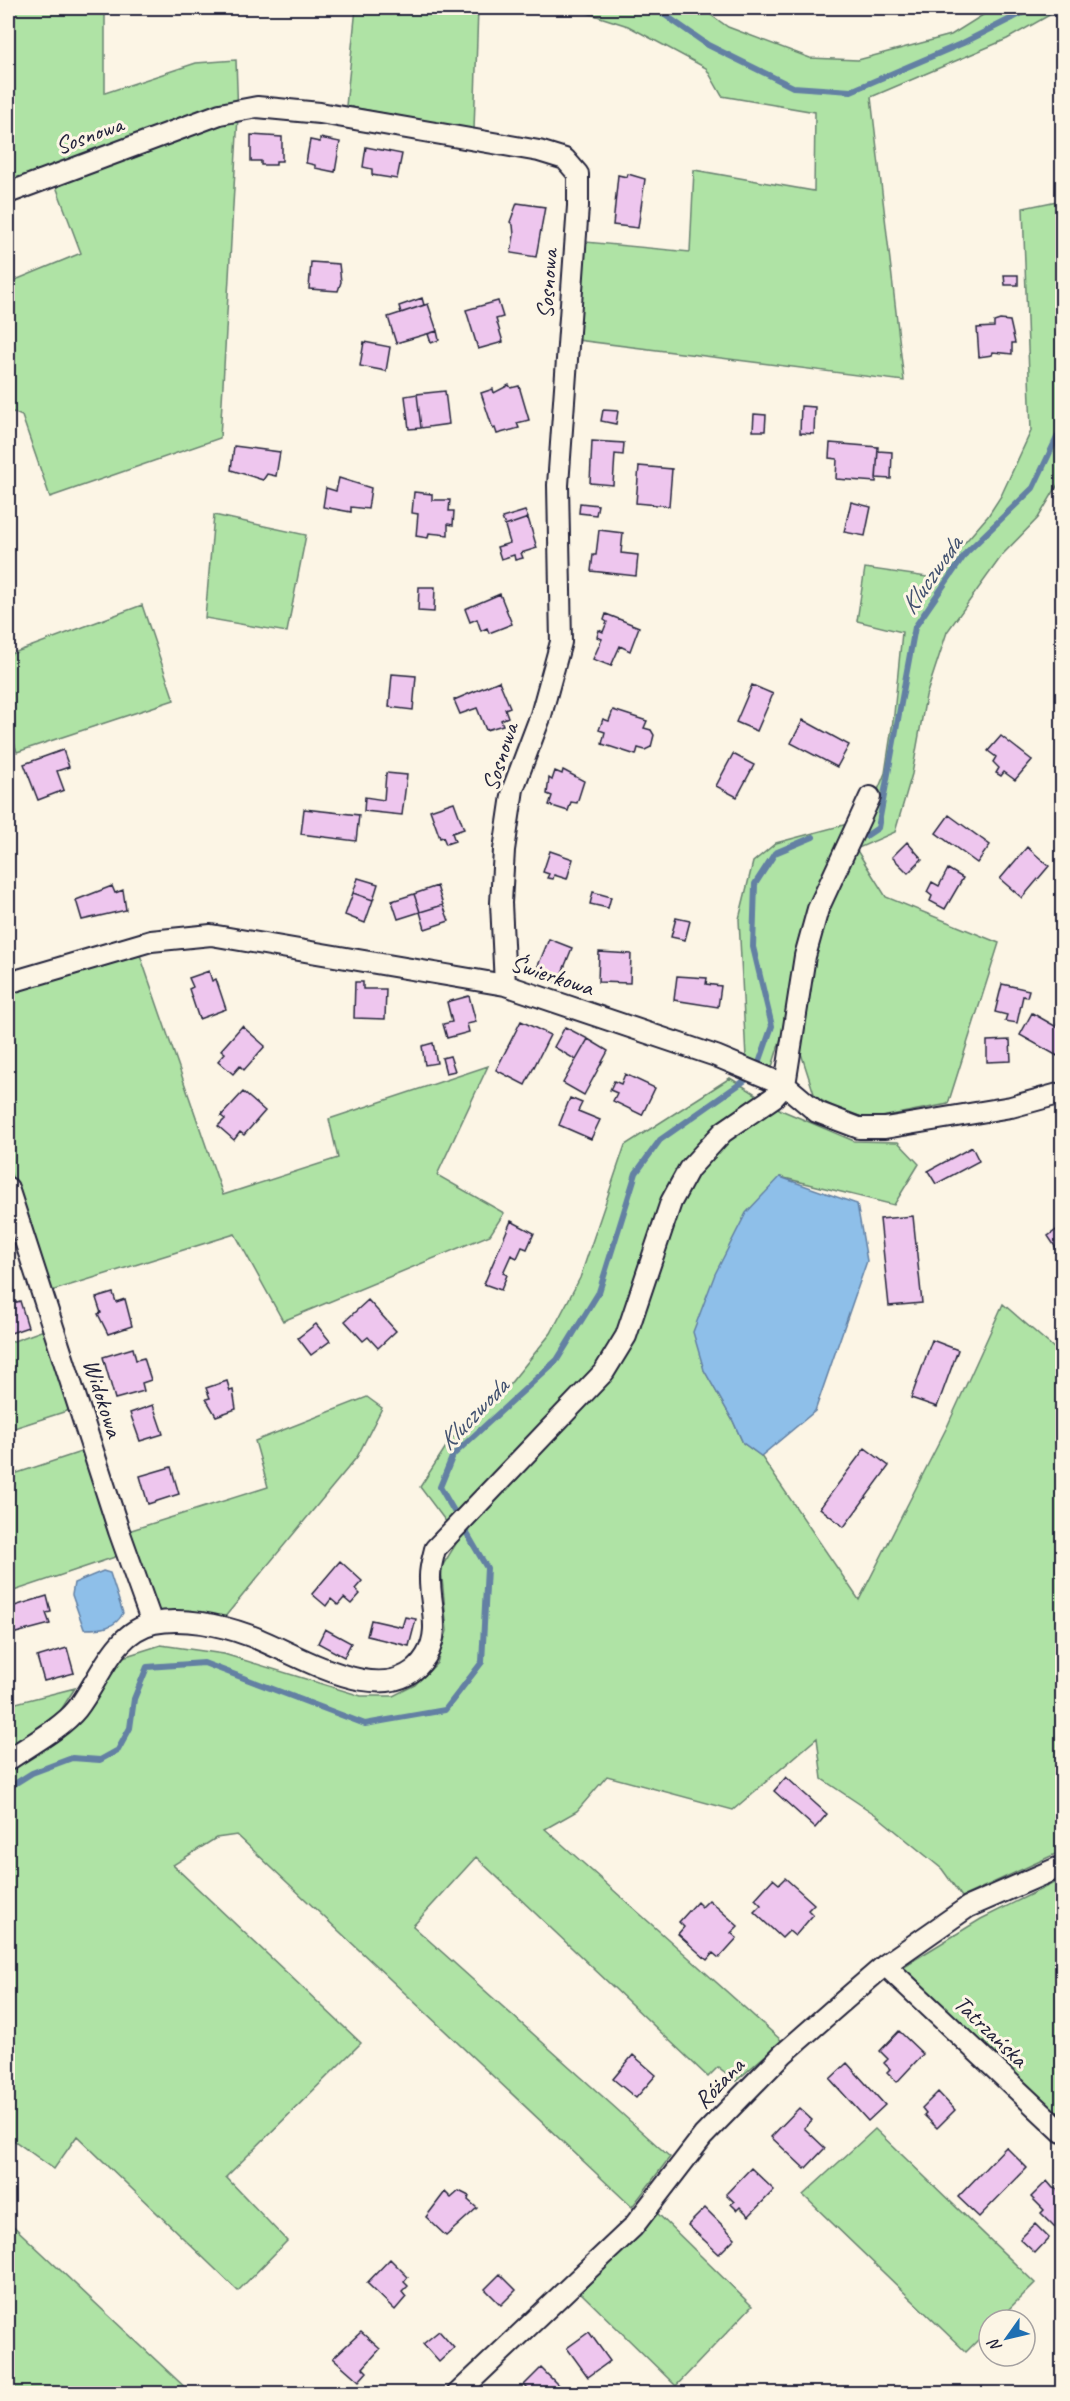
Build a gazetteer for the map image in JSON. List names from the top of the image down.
{
  "streets": {
    "street": [
      "Sosnowa",
      "Świerkowa",
      "Widokowa",
      "Tatrzańska",
      "Różana"
    ]
  },
  "crossings": [
    ["Sosnowa", "Świerkowa"],
    ["Tatrzańska", "Różana"]
  ],
  "water": ["Kluczwoda"],
  "north": "bottom left"
}
